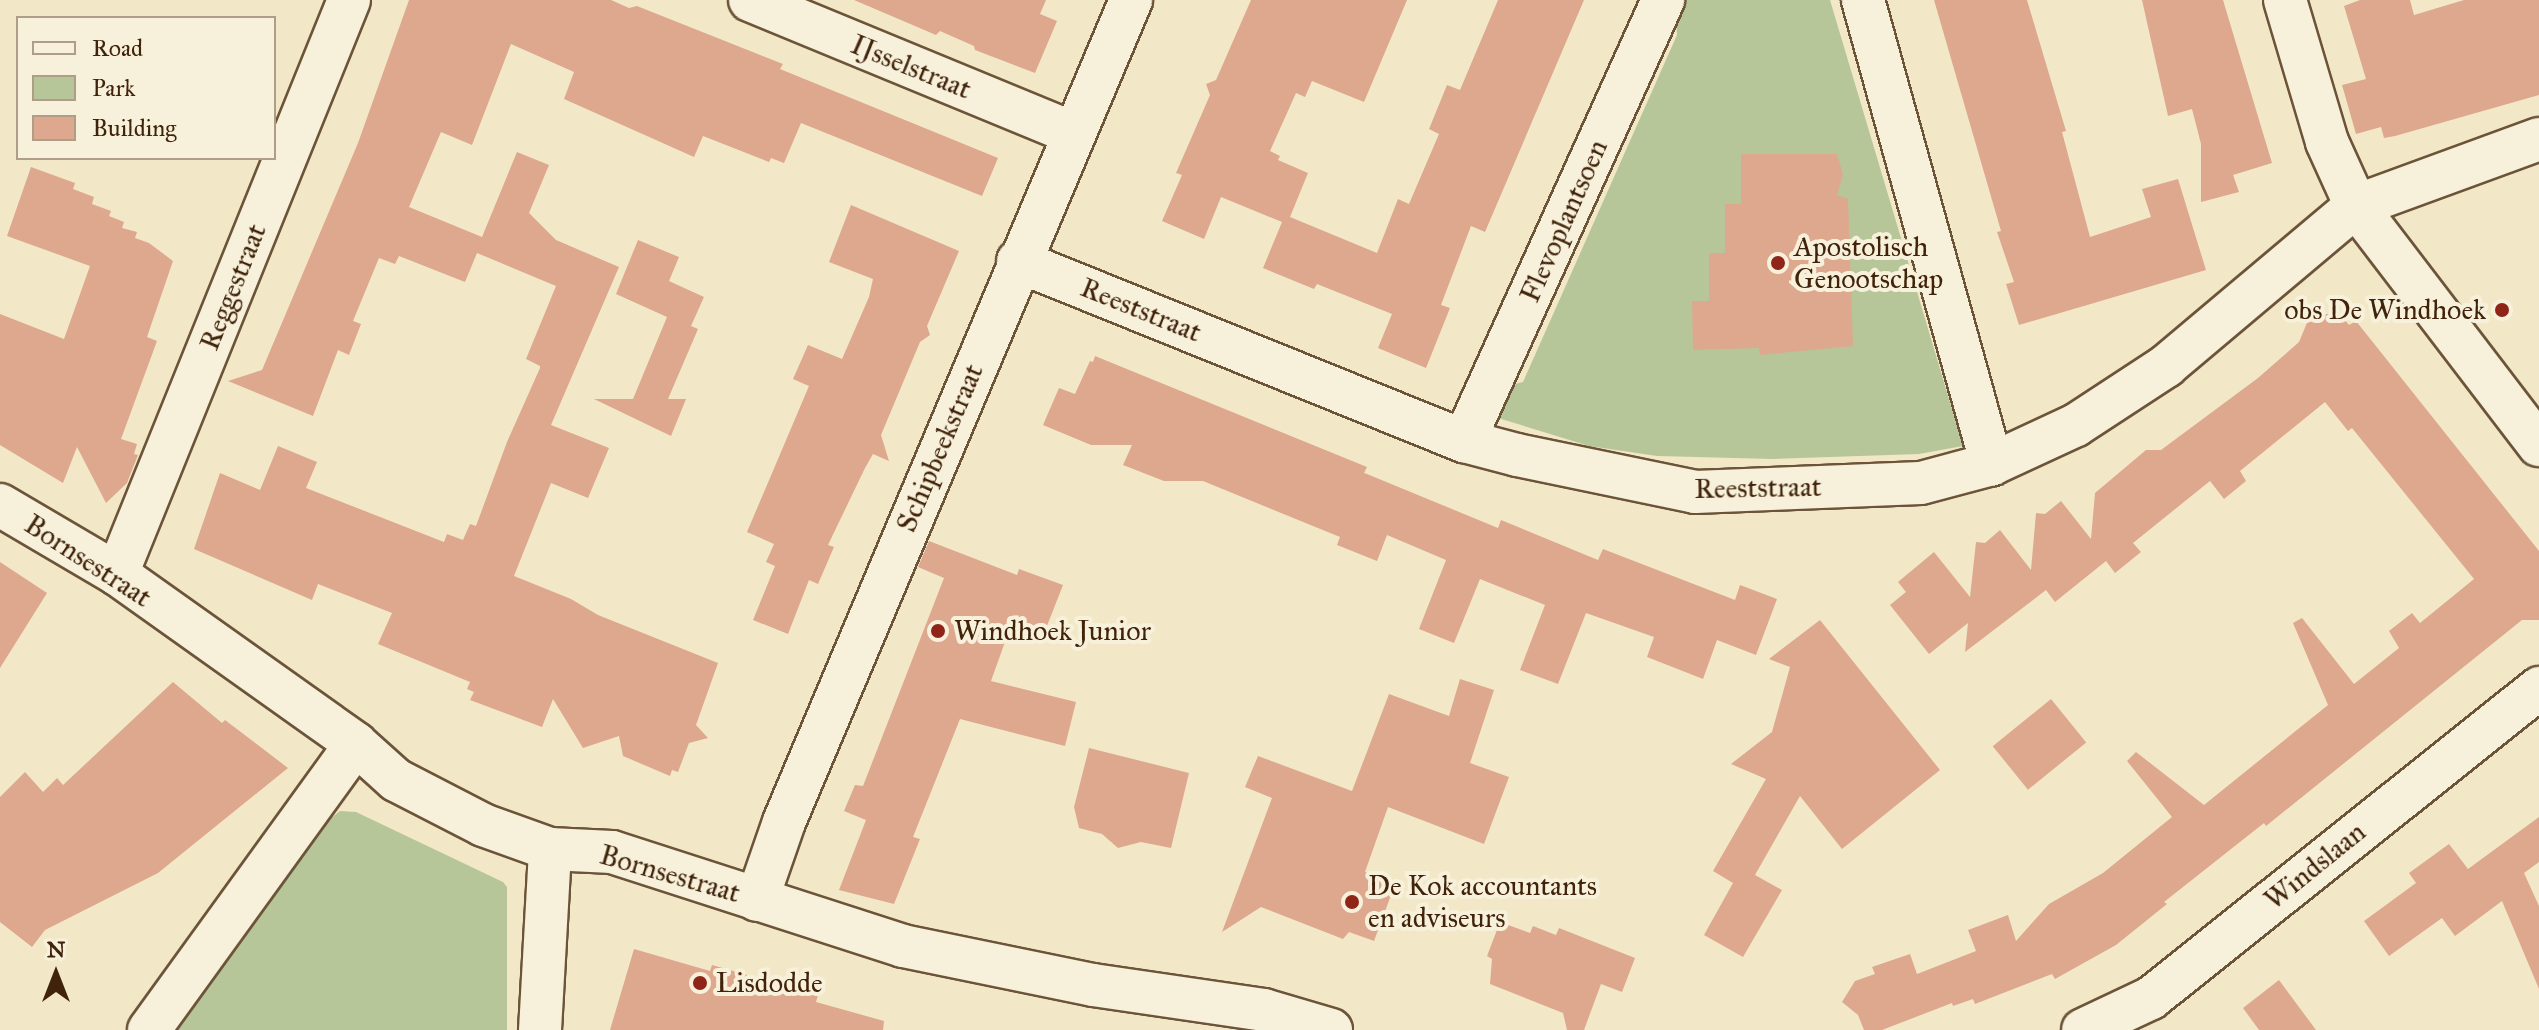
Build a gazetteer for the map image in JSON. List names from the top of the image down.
{
  "streets": {
    "street": [
      "IJsselstraat",
      "Flevoplantsoen",
      "Reggestraat",
      "Reeststraat",
      "Schipbeekstraat",
      "Bornsestraat",
      "Windslaan"
    ]
  },
  "crossings": [
    ["IJsselstraat", "Schipbeekstraat"],
    ["Flevoplantsoen", "Reeststraat"],
    ["Reggestraat", "Bornsestraat"],
    ["Reeststraat", "Schipbeekstraat"],
    ["Schipbeekstraat", "Bornsestraat"]
  ],
  "places": [
    "Apostolisch Genootschap",
    "obs De Windhoek",
    "Windhoek Junior",
    "De Kok accountants en adviseurs",
    "Lisdodde"
  ],
  "legend": ["Road", "Park", "Building"],
  "north": "top"
}
